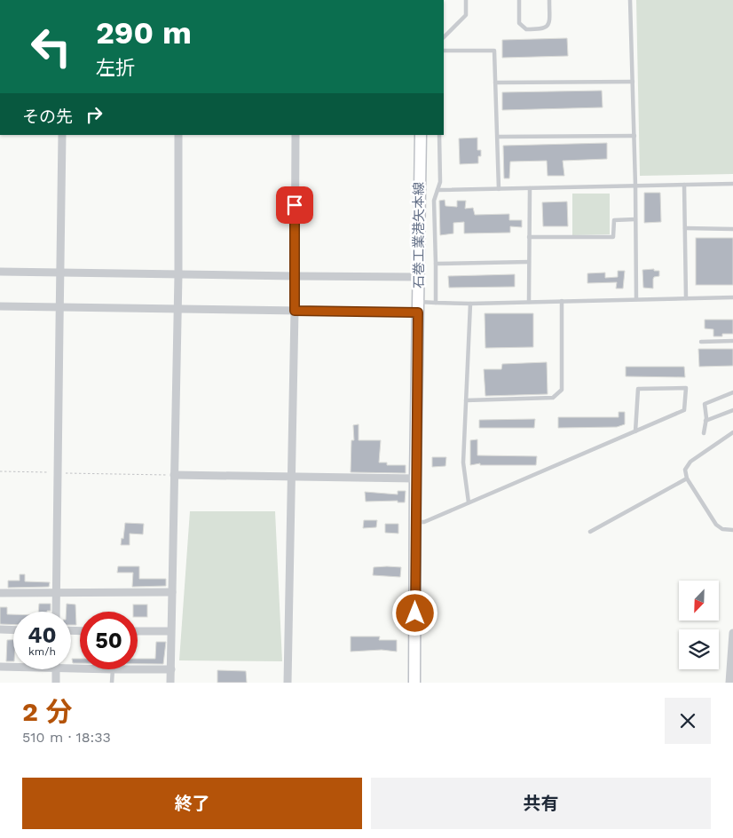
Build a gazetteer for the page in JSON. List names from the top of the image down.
{
  "streets": {
    "main road": ["石巻工業港矢本線"]
  },
  "north": "bottom left",
  "page": {
    "turn": ["290 m", "左折"],
    "then": "その先",
    "speed": "40 km/h",
    "limit": "50",
    "heading": ["2 分", "510 m · 18:33"],
    "buttons": ["終了", "共有"]
  }
}
